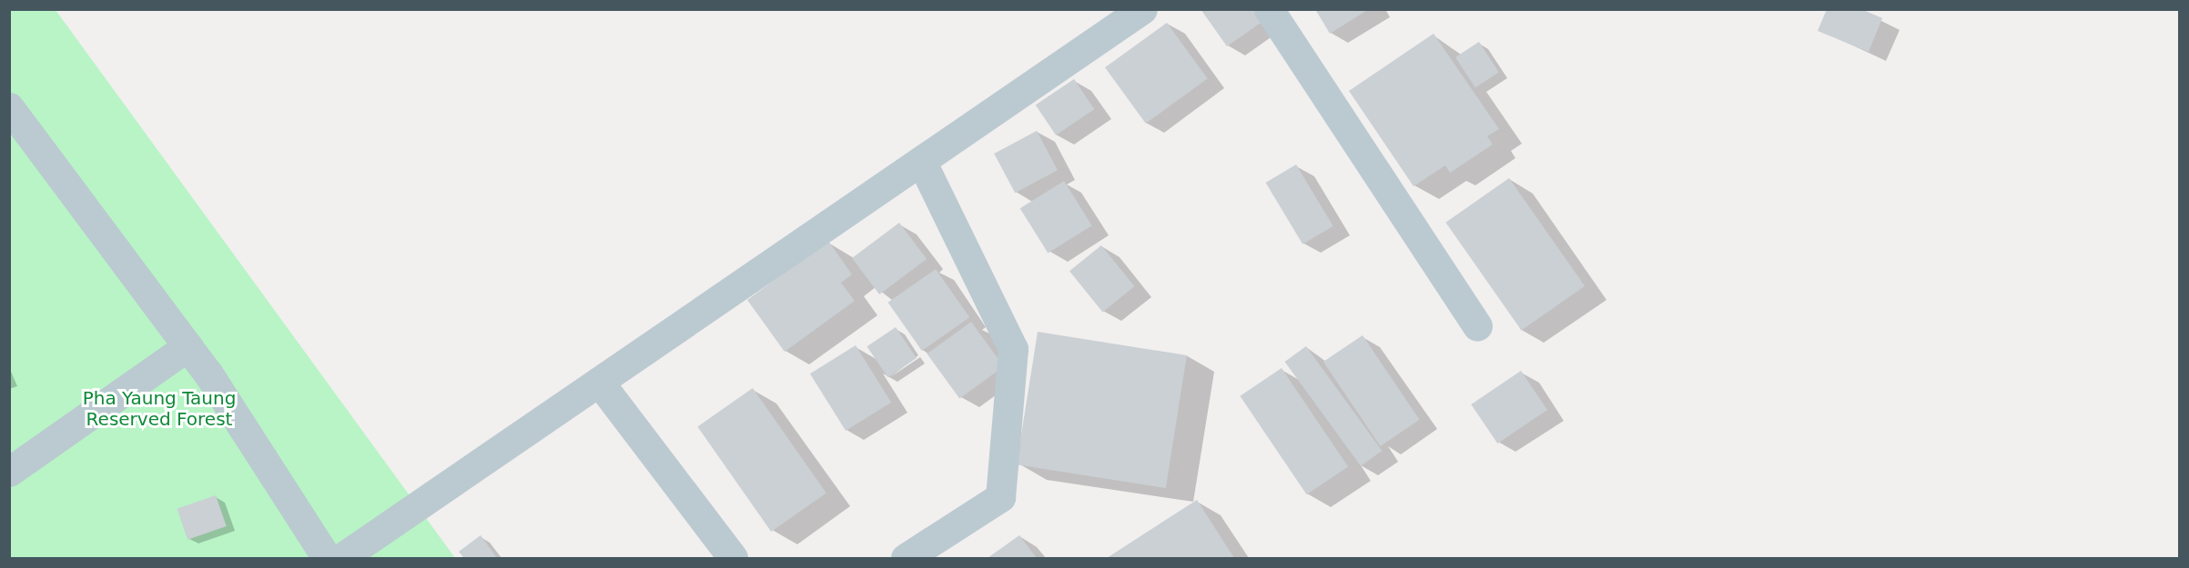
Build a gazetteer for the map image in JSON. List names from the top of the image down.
{
  "parks": ["Pha Yaung Taung Reserved Forest"]
}
